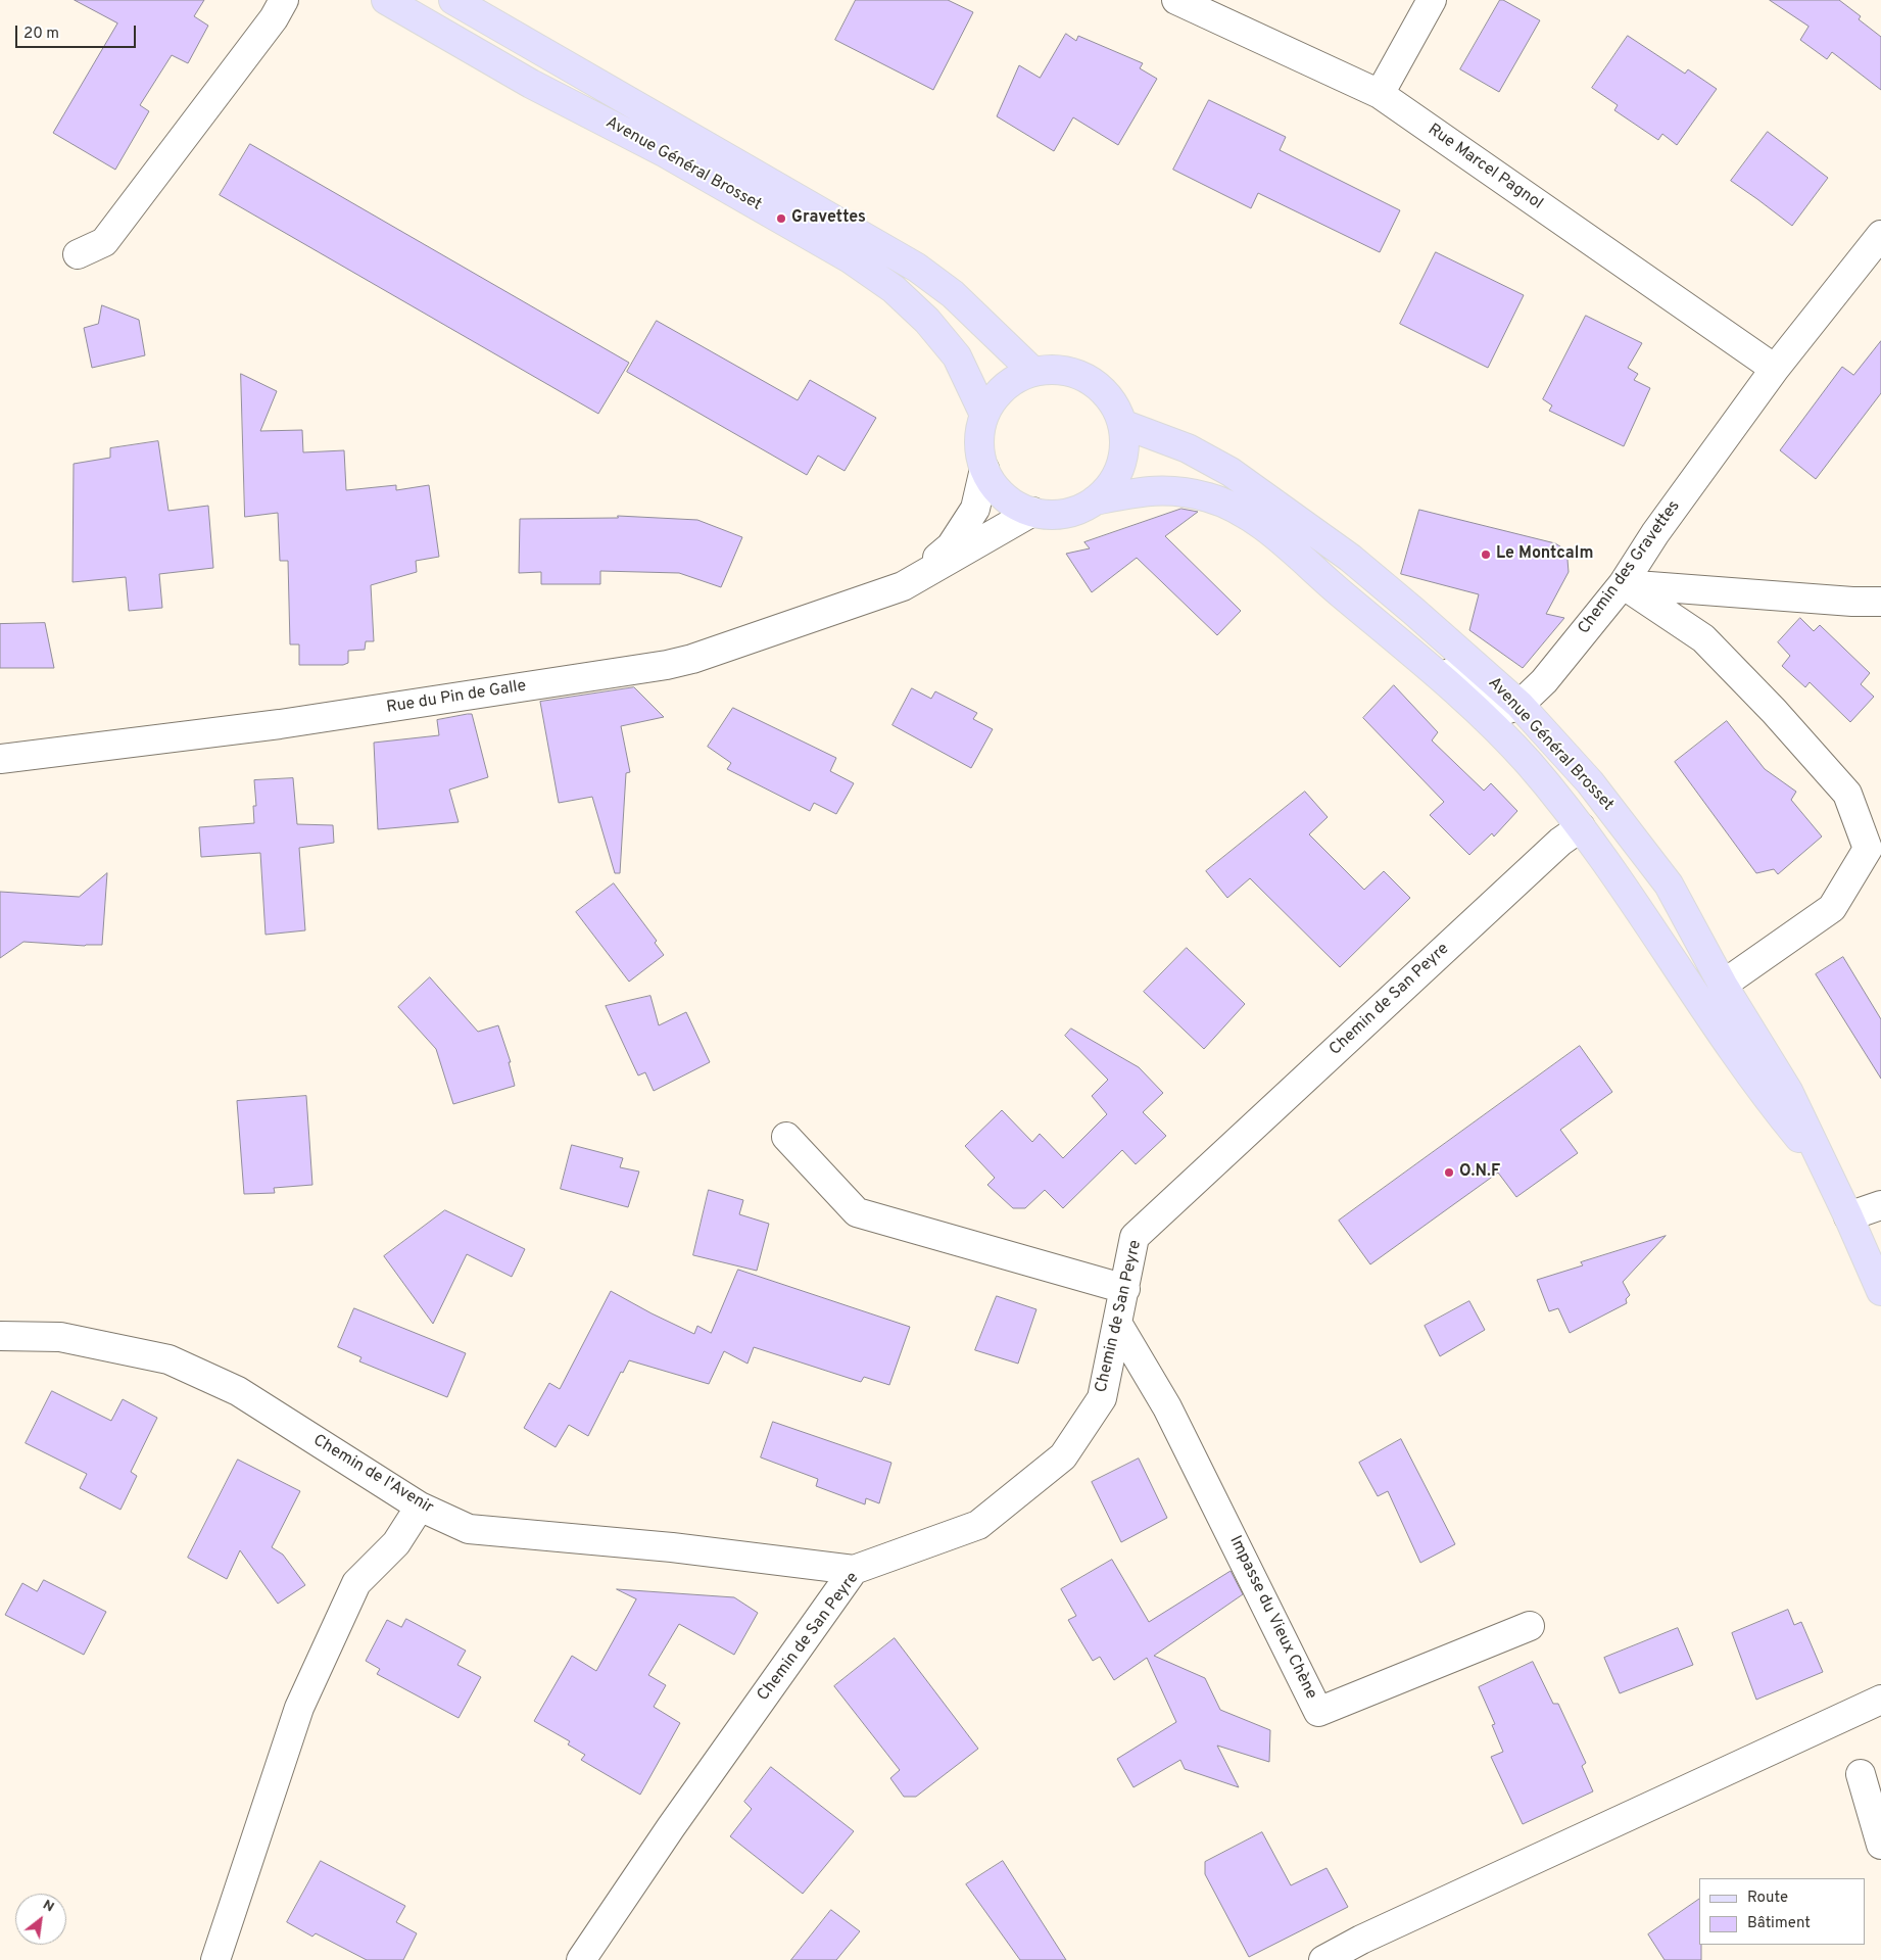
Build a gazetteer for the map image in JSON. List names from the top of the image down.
{
  "streets": {
    "main road": ["Avenue Général Brosset"],
    "street": [
      "Rue Marcel Pagnol",
      "Chemin des Gravettes",
      "Rue du Pin de Galle",
      "Chemin de San Peyre",
      "Chemin de l'Avenir",
      "Impasse du Vieux Chène"
    ]
  },
  "crossings": [
    ["Avenue Général Brosset", "Chemin des Gravettes"],
    ["Avenue Général Brosset", "Rue du Pin de Galle"],
    ["Avenue Général Brosset", "Chemin de San Peyre"],
    ["Rue Marcel Pagnol", "Chemin des Gravettes"],
    ["Chemin de San Peyre", "Chemin de l'Avenir"],
    ["Chemin de San Peyre", "Impasse du Vieux Chène"]
  ],
  "places": ["Gravettes", "Le Montcalm", "O.N.F"],
  "legend": ["Route", "Bâtiment"],
  "scale_bar": "20 m",
  "north": "top right"
}
